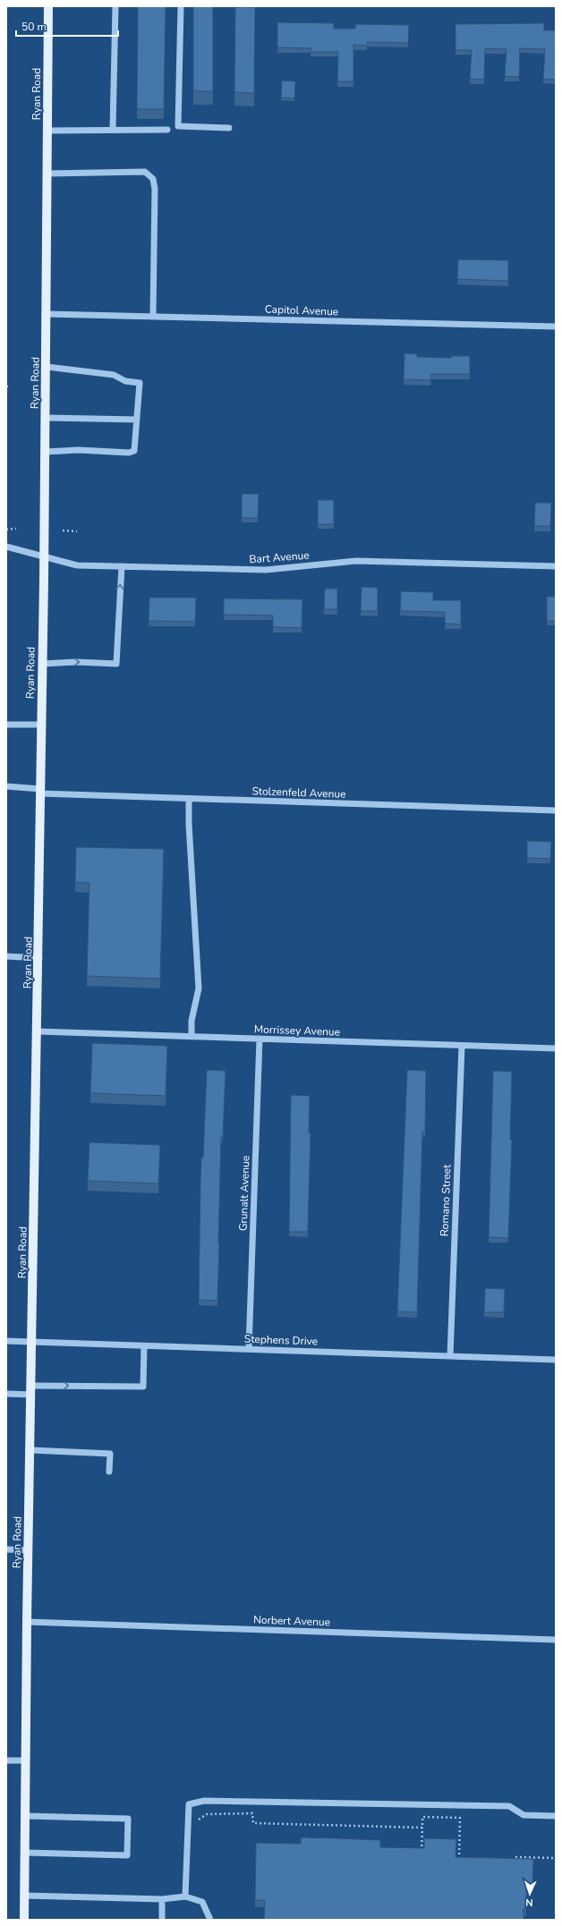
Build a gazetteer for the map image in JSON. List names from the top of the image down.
{
  "streets": {
    "main road": ["Ryan Road"],
    "street": [
      "Capitol Avenue",
      "Bart Avenue",
      "Stolzenfeld Avenue",
      "Morrissey Avenue",
      "Grunalt Avenue",
      "Romano Street",
      "Stephens Drive",
      "Norbert Avenue"
    ]
  },
  "crossings": [
    ["Ryan Road", "Capitol Avenue"],
    ["Ryan Road", "Bart Avenue"],
    ["Ryan Road", "Stolzenfeld Avenue"],
    ["Ryan Road", "Morrissey Avenue"],
    ["Ryan Road", "Stephens Drive"],
    ["Ryan Road", "Norbert Avenue"],
    ["Morrissey Avenue", "Grunalt Avenue"],
    ["Morrissey Avenue", "Romano Street"],
    ["Grunalt Avenue", "Stephens Drive"],
    ["Romano Street", "Stephens Drive"]
  ],
  "scale_bar": "50 m",
  "north": "bottom"
}
